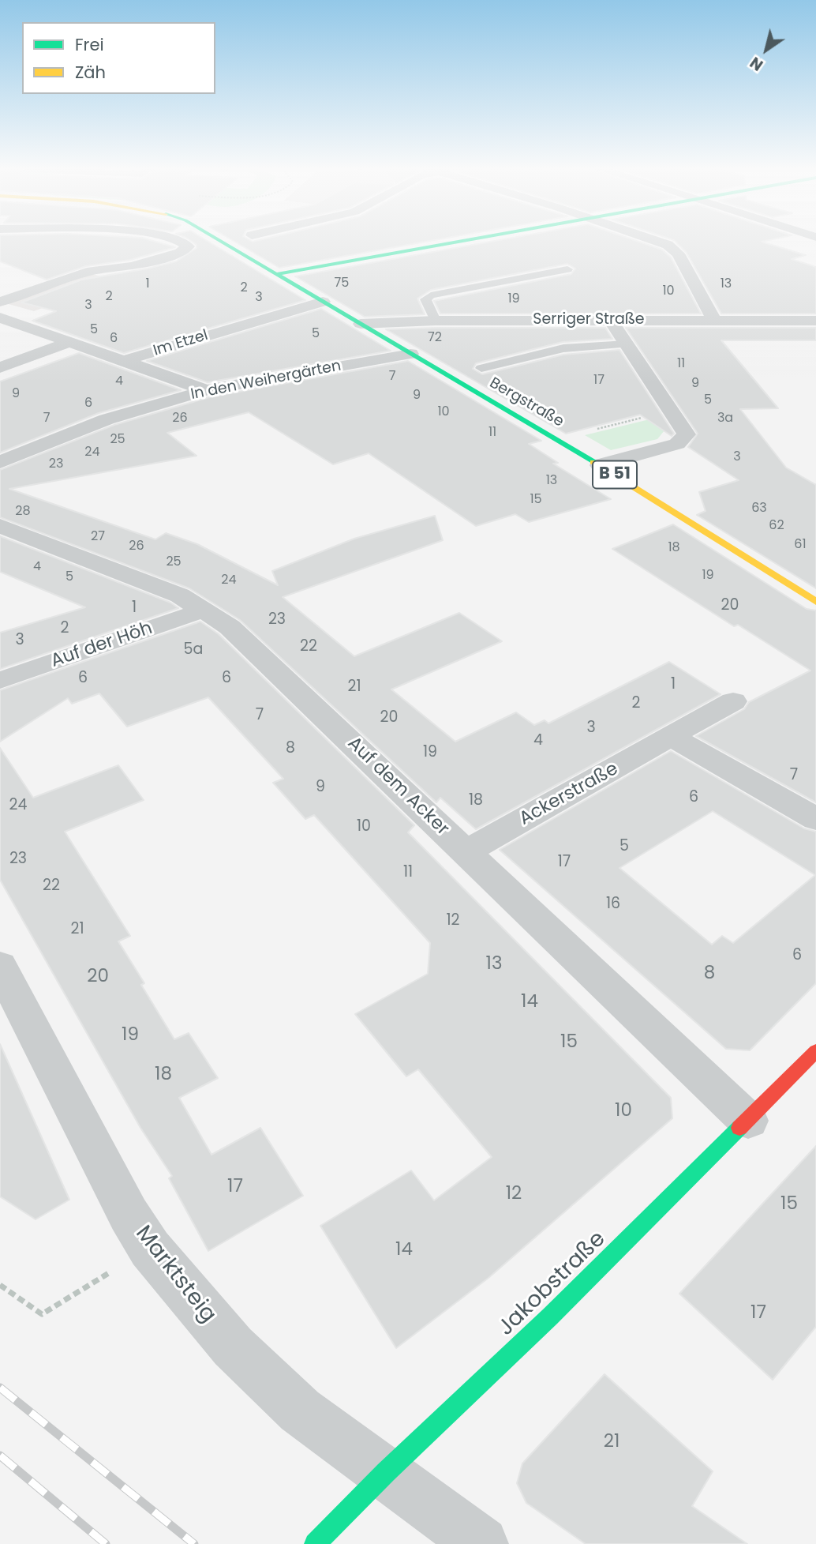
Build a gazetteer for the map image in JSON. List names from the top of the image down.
{
  "streets": {
    "main road": ["Bergstraße", "B 51", "Jakobstraße"],
    "street": [
      "Serriger Straße",
      "Im Etzel",
      "In den Weihergärten",
      "Auf der Höh",
      "Auf dem Acker",
      "Ackerstraße",
      "Marktsteig"
    ]
  },
  "crossings": [
    ["Serriger Straße", "Bergstraße"],
    ["Im Etzel", "In den Weihergärten"],
    ["Im Etzel", "Bergstraße"],
    ["In den Weihergärten", "Bergstraße"],
    ["Auf der Höh", "Auf dem Acker"],
    ["Auf dem Acker", "Ackerstraße"],
    ["Auf dem Acker", "Jakobstraße"],
    ["Marktsteig", "Jakobstraße"]
  ],
  "house_numbers": [
    "75",
    "1",
    "13",
    "2",
    "10",
    "2",
    "3",
    "19",
    "3",
    "5",
    "5",
    "72",
    "6",
    "11",
    "7",
    "17",
    "4",
    "9",
    "9",
    "9",
    "5",
    "6",
    "10",
    "7",
    "26",
    "3a",
    "11",
    "25",
    "24",
    "3",
    "23",
    "13",
    "15",
    "63",
    "28",
    "62",
    "27",
    "61",
    "26",
    "18",
    "25",
    "4",
    "19",
    "5",
    "24",
    "20",
    "1",
    "23",
    "2",
    "3",
    "22",
    "5a",
    "6",
    "6",
    "1",
    "21",
    "2",
    "7",
    "20",
    "3",
    "4",
    "8",
    "19",
    "7",
    "9",
    "6",
    "18",
    "24",
    "10",
    "5",
    "23",
    "17",
    "11",
    "22",
    "16",
    "12",
    "21",
    "6",
    "13",
    "8",
    "20",
    "14",
    "19",
    "15",
    "18",
    "10",
    "17",
    "12",
    "15",
    "14",
    "17",
    "21"
  ],
  "legend": ["Frei", "Zäh"],
  "north": "bottom left"
}
